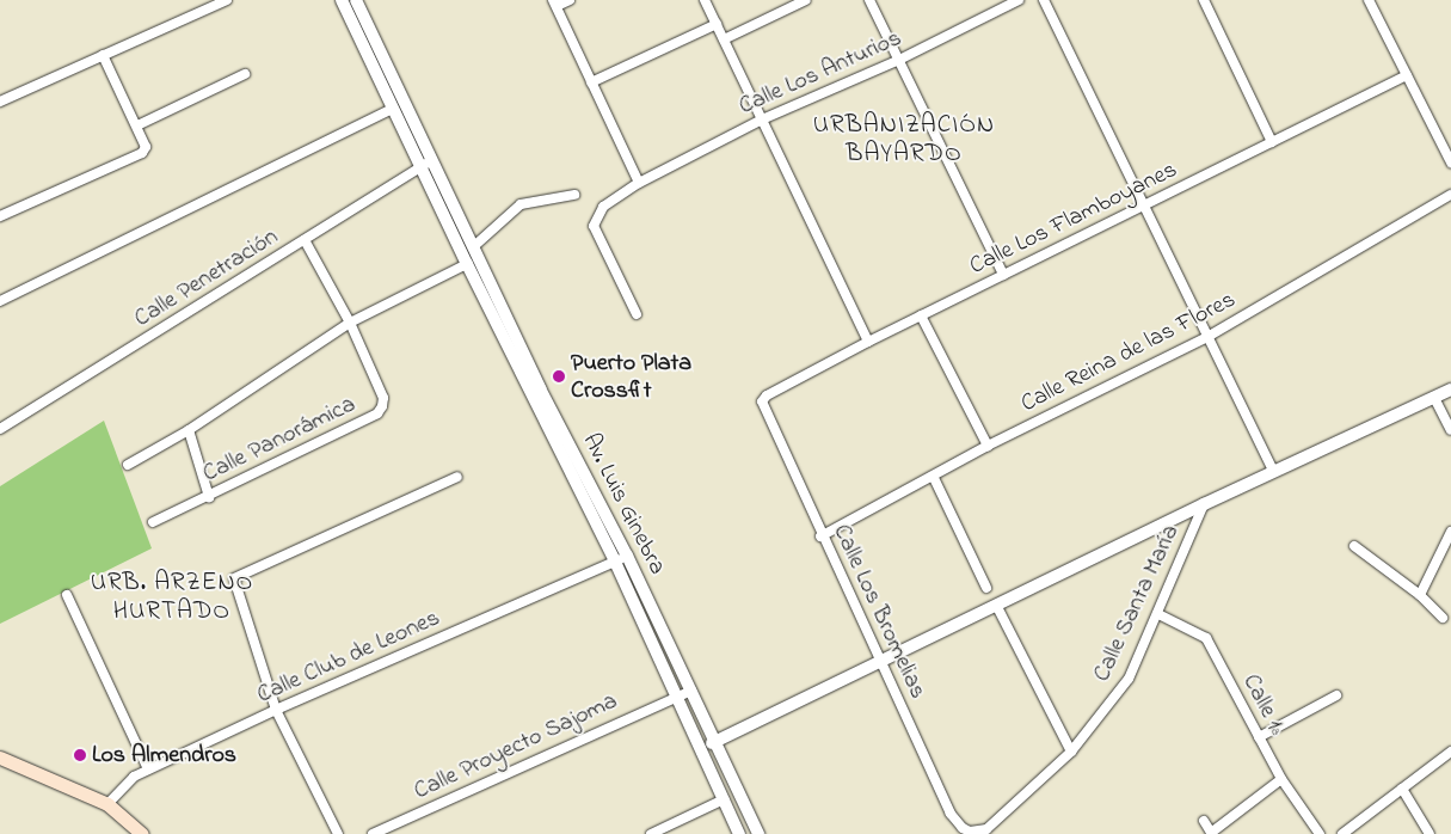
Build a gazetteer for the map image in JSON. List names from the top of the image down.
{
  "streets": {
    "street": [
      "Calle Los Anturios",
      "Calle Los Flamboyanes",
      "Calle Penetración",
      "Calle Reina de las Flores",
      "Calle Panorámica",
      "Av. Luis Ginebra",
      "Calle Santa María",
      "Calle Los Bromelias",
      "Calle Club de Leones",
      "Calle 1ª",
      "Calle Proyecto Sajoma"
    ]
  },
  "crossings": [
    ["Calle Los Flamboyanes", "Calle Los Bromelias"],
    ["Calle Penetración", "Calle Panorámica"],
    ["Calle Penetración", "Av. Luis Ginebra"],
    ["Calle Reina de las Flores", "Calle Los Bromelias"],
    ["Av. Luis Ginebra", "Calle Club de Leones"],
    ["Av. Luis Ginebra", "Calle Proyecto Sajoma"],
    ["Calle Santa María", "Calle Los Bromelias"],
    ["Calle Santa María", "Calle 1ª"]
  ],
  "districts": ["URBANIZACIÓN BAYARDO", "URB. ARZENO HURTADO"],
  "places": ["Puerto Plata Crossfit", "Los Almendros"]
}
